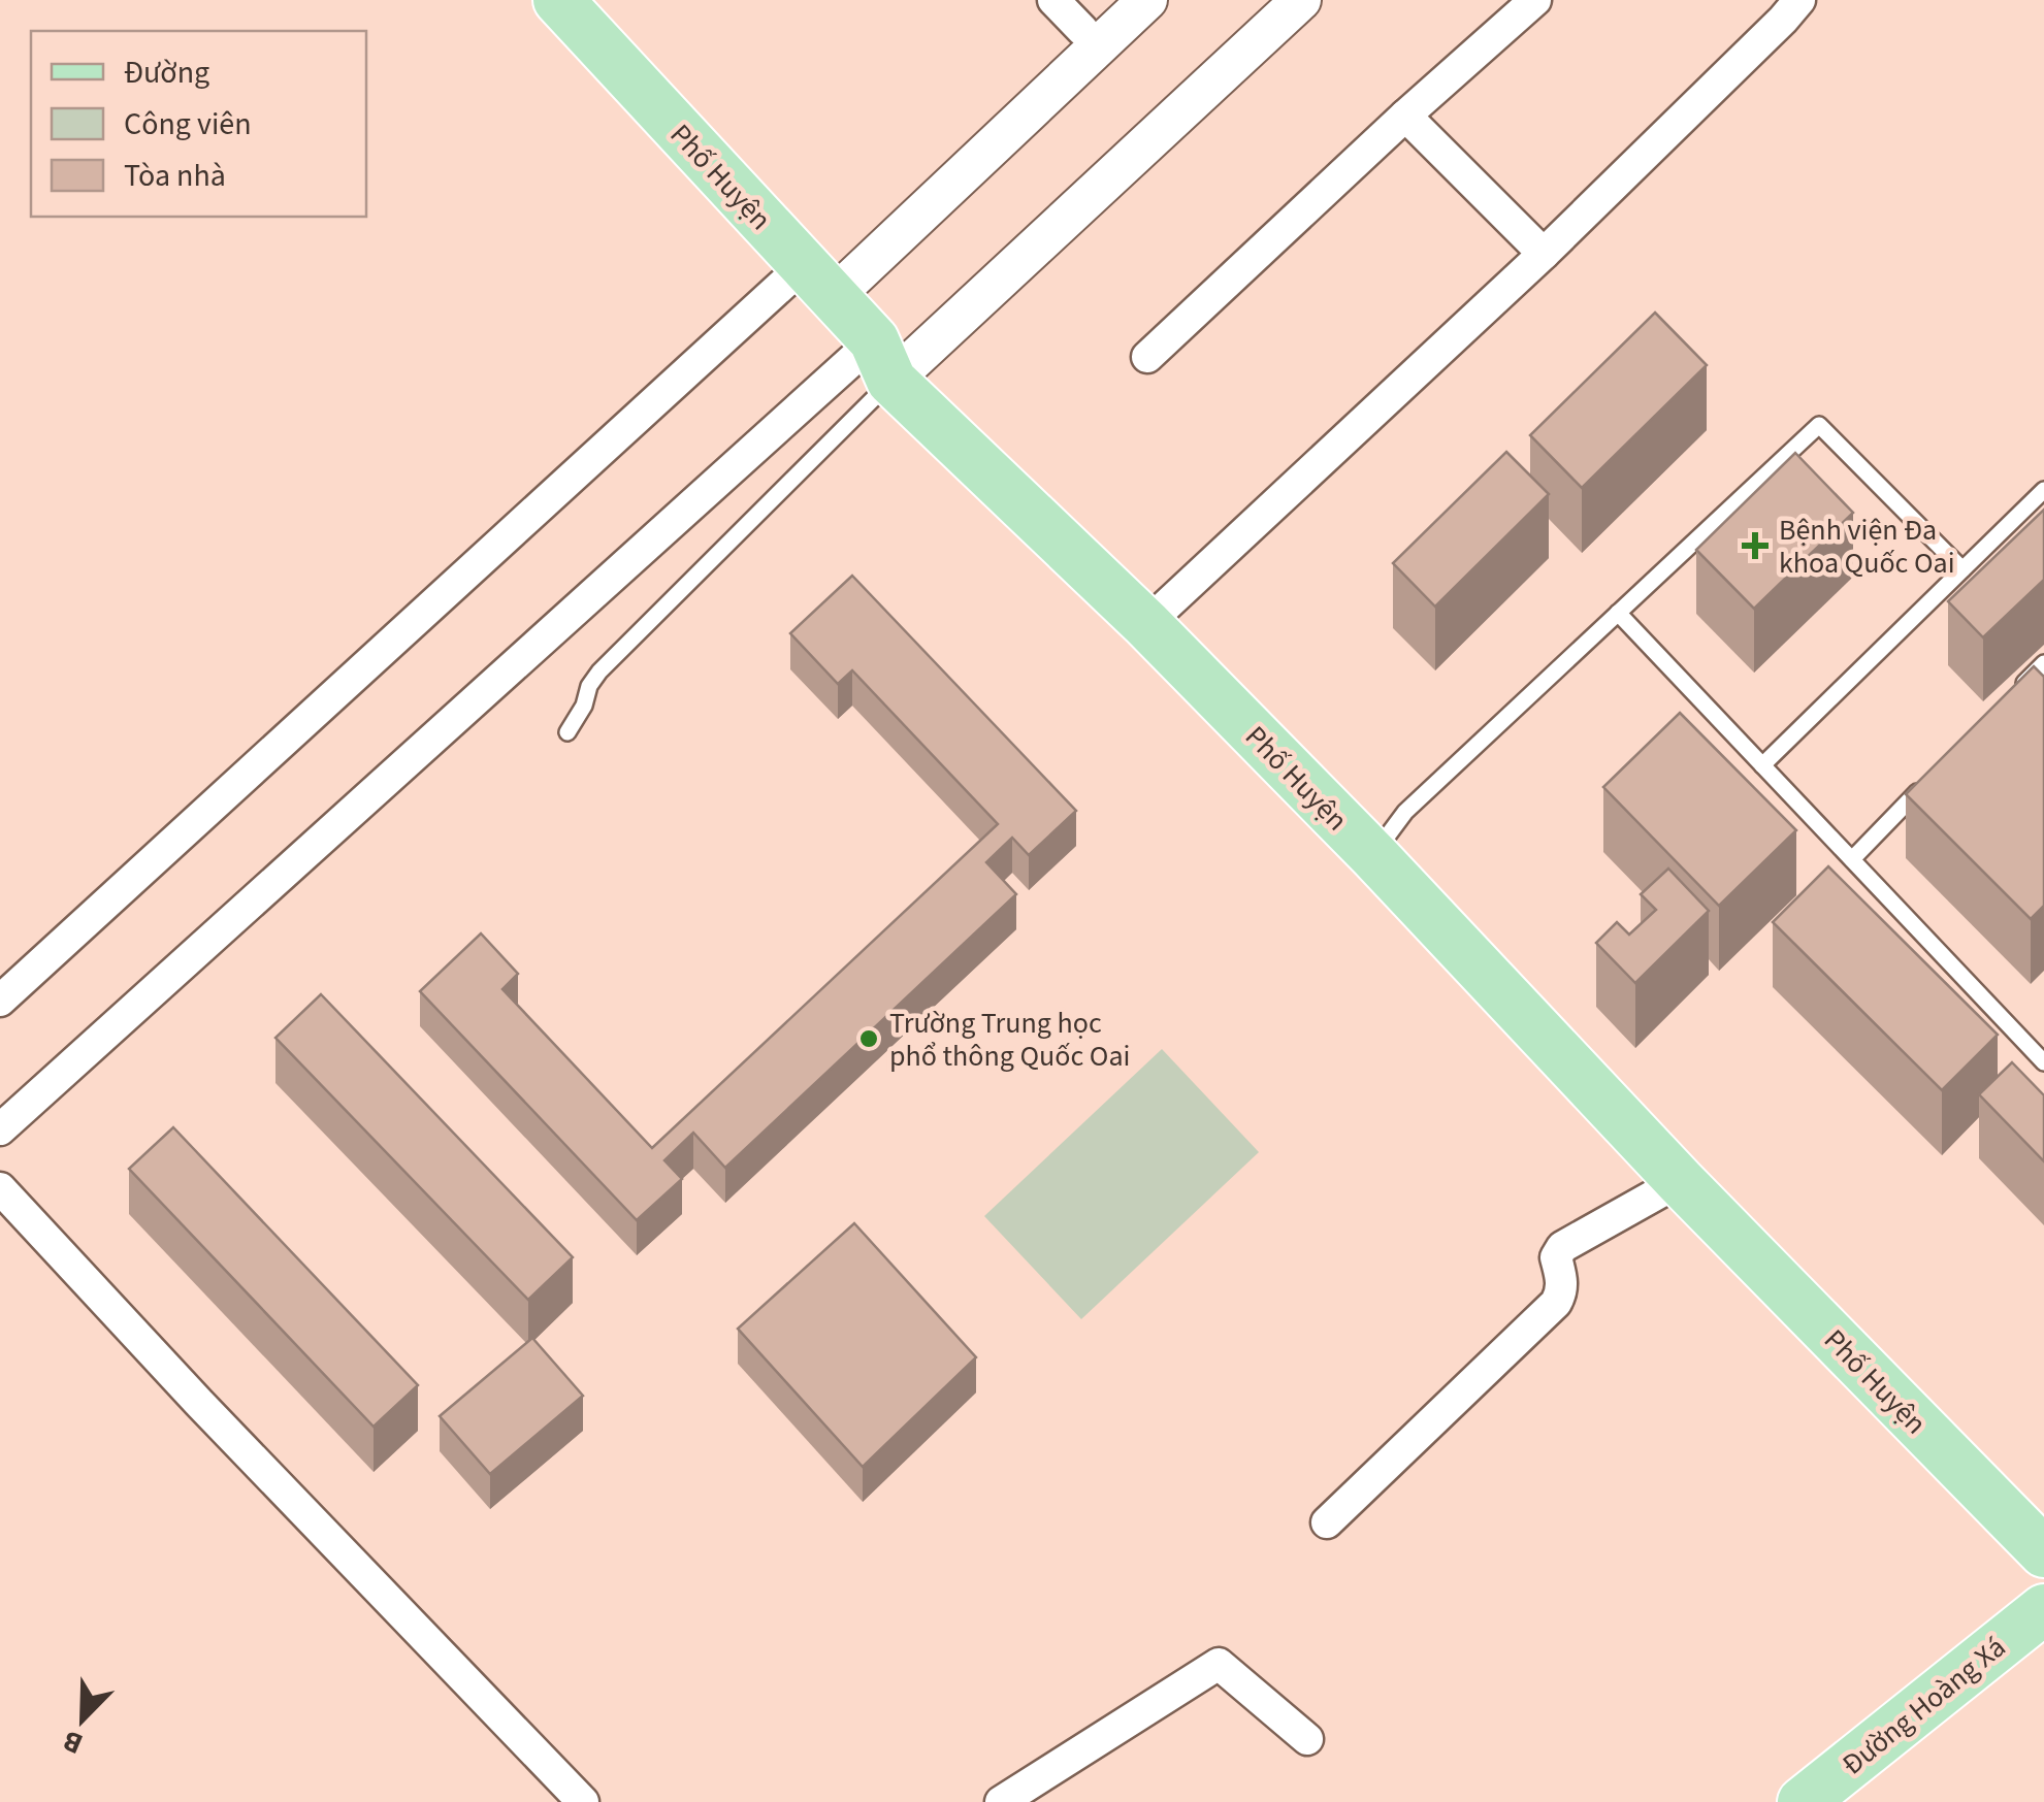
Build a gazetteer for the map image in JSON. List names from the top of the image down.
{
  "streets": {
    "main road": ["Phố Huyện", "Đường Hoàng Xá"]
  },
  "places": {
    "health": ["Bệnh viện Đa khoa Quốc Oai"],
    "other": ["Trường Trung học phổ thông Quốc Oai"]
  },
  "legend": ["Đường", "Công viên", "Tòa nhà"],
  "north": "bottom left"
}
